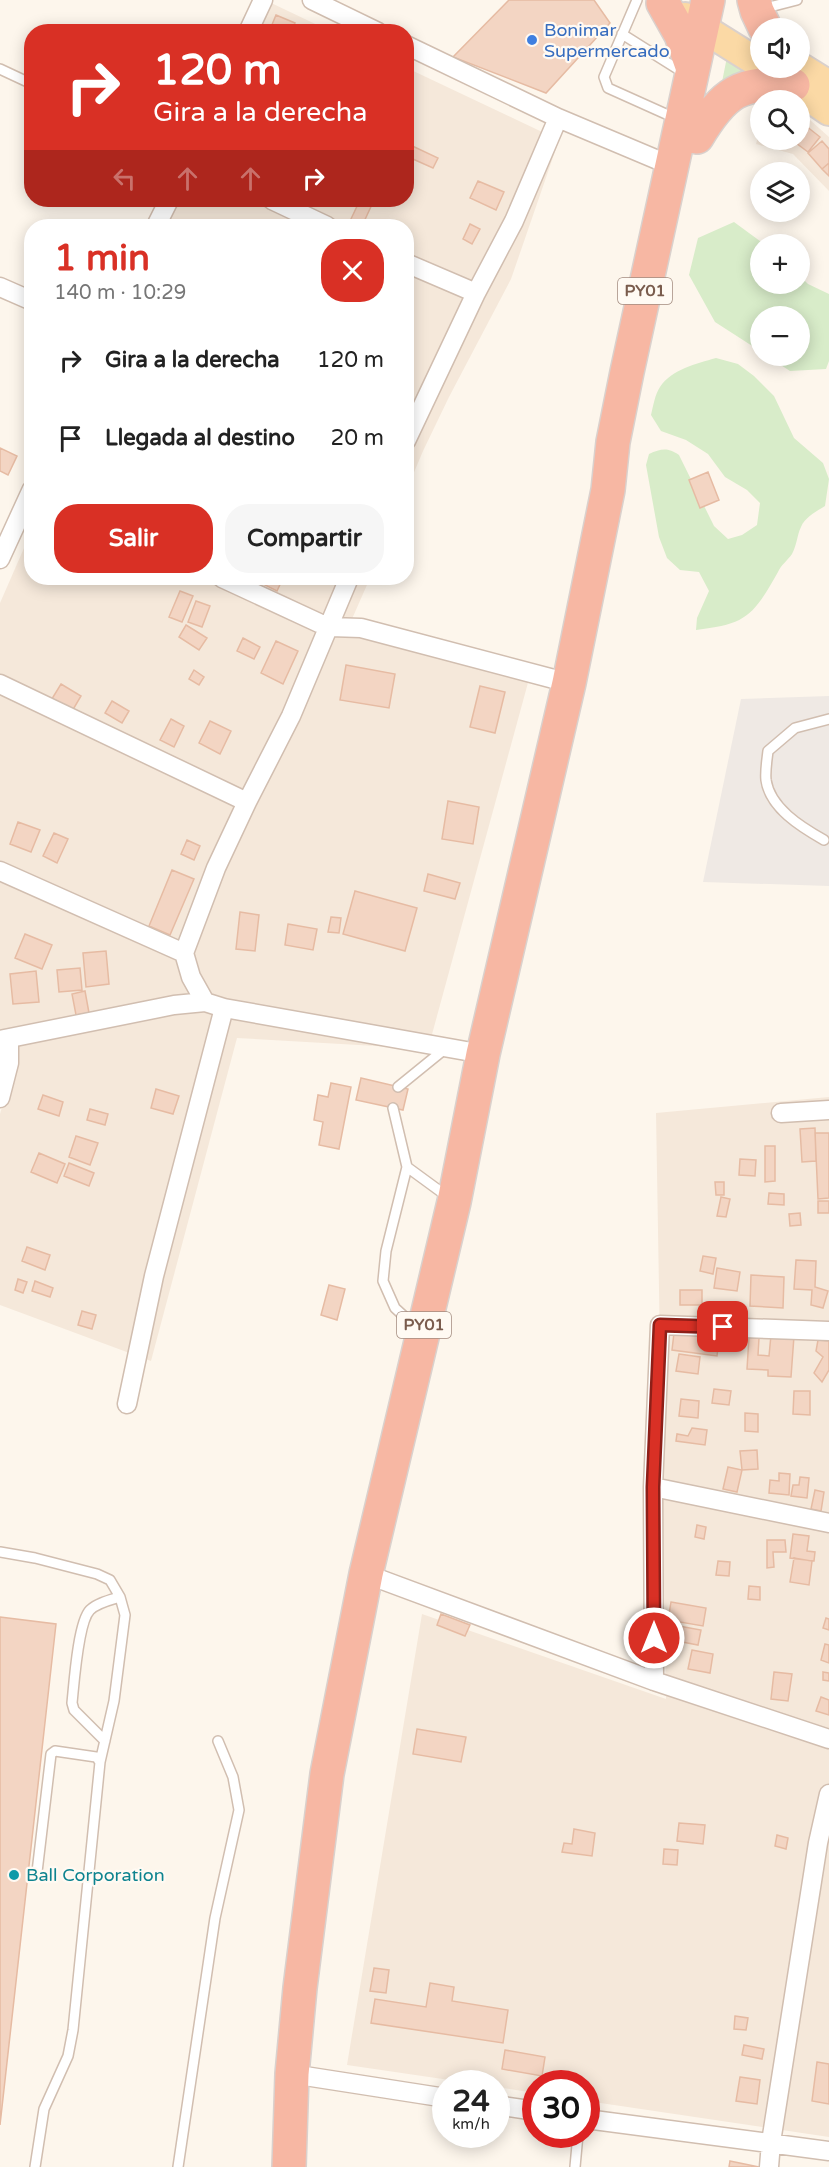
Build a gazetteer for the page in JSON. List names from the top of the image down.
{
  "streets": {
    "highway": ["PY01"]
  },
  "places": ["Bonimar Supermercado", "Ball Corporation"],
  "page": {
    "map_buttons": ["+", "−"],
    "turn": ["120 m", "Gira a la derecha"],
    "heading": ["1 min", "140 m · 10:29"],
    "list": [
      {
        "name": "Gira a la derecha",
        "value": "120 m"
      },
      {
        "name": "Llegada al destino",
        "value": "20 m"
      }
    ],
    "buttons": ["Salir", "Compartir"],
    "speed": "24 km/h",
    "limit": "30"
  }
}
